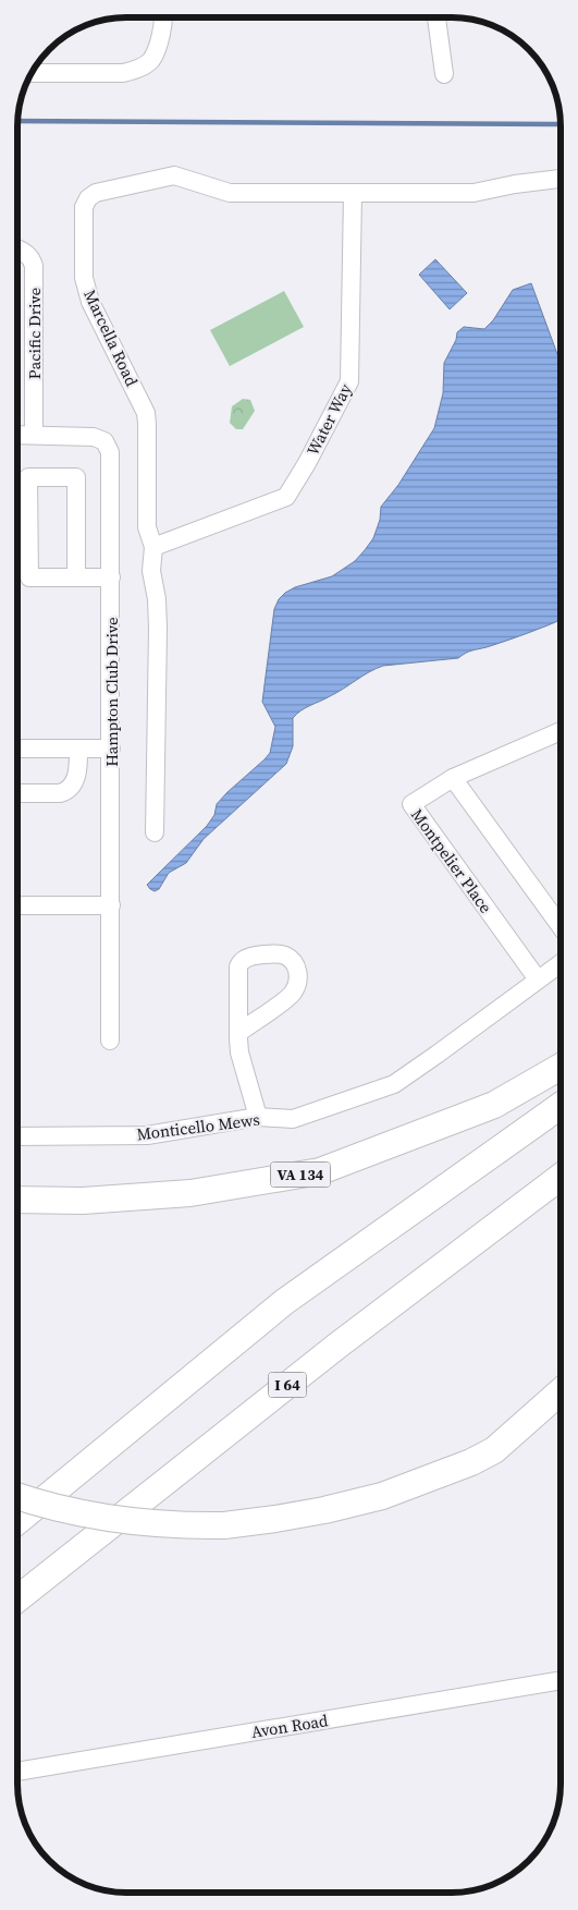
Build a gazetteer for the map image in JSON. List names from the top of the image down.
{
  "streets": {
    "highway": ["VA 134", "I 64"],
    "street": [
      "Pacific Drive",
      "Marcella Road",
      "Water Way",
      "Hampton Club Drive",
      "Montpelier Place",
      "Monticello Mews",
      "Avon Road"
    ]
  },
  "crossings": [
    ["Pacific Drive", "Hampton Club Drive"],
    ["Marcella Road", "Water Way"],
    ["Montpelier Place", "Monticello Mews"]
  ]
}
